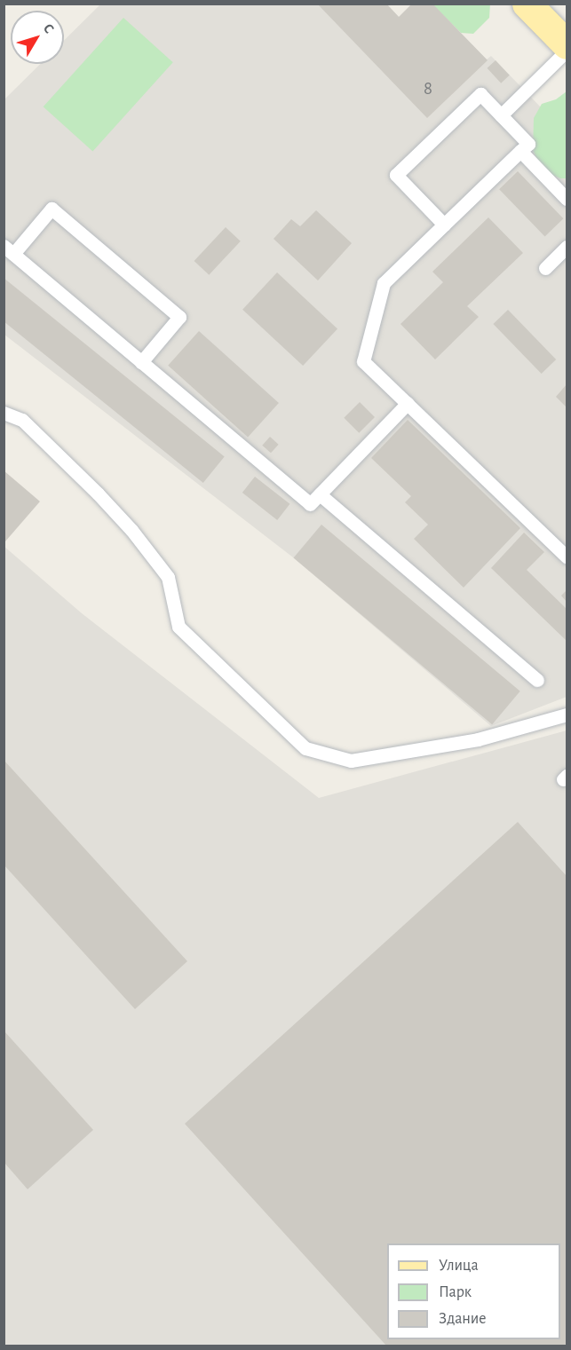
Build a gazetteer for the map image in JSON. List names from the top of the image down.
{
  "house_numbers": ["8"],
  "legend": ["Улица", "Парк", "Здание"],
  "north": "top right"
}
